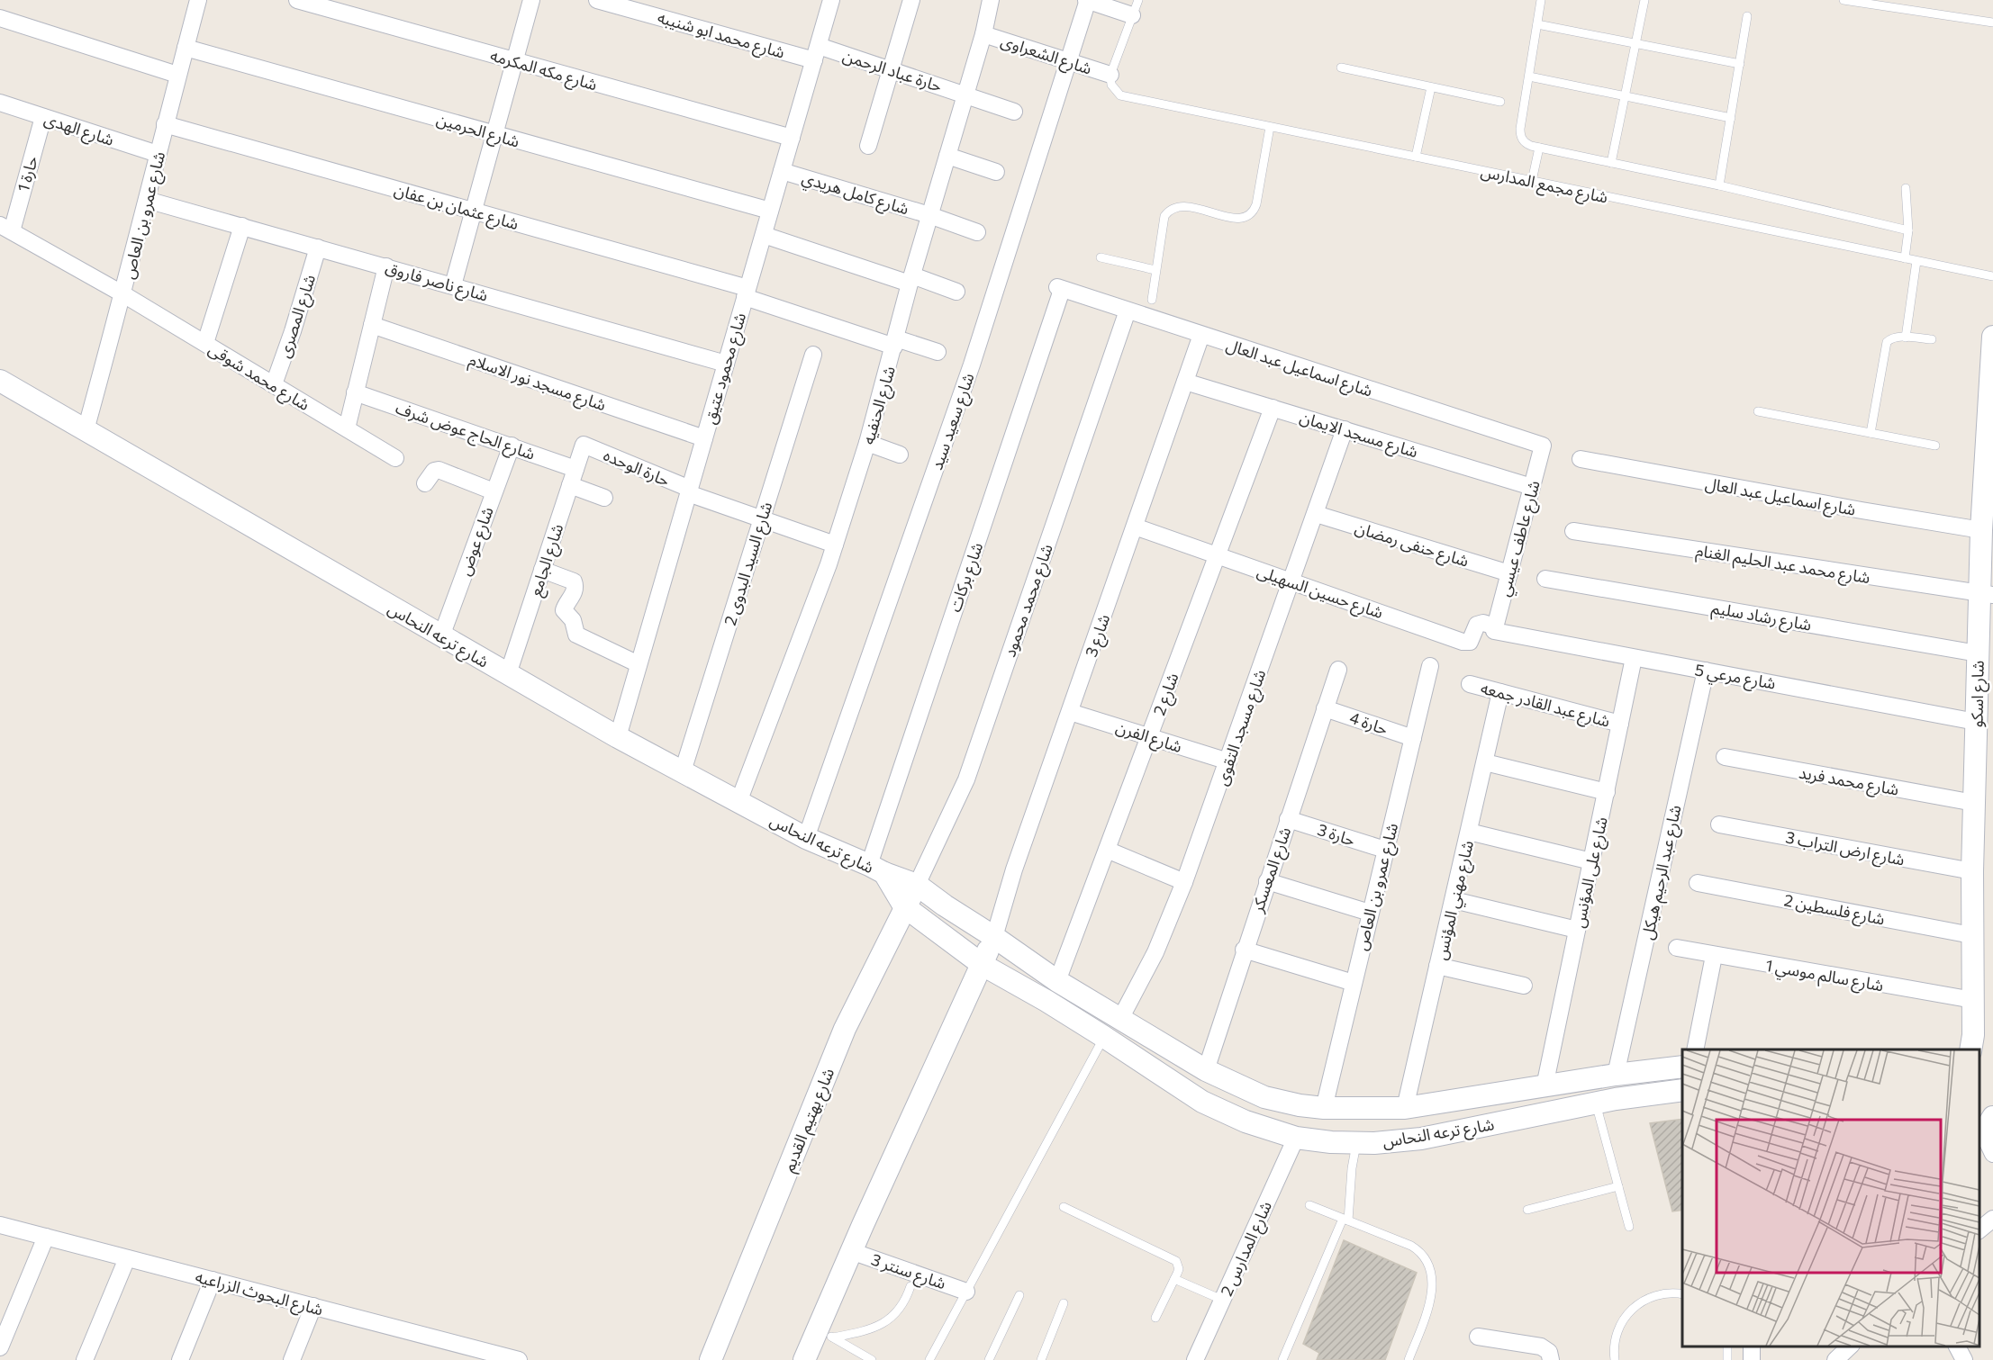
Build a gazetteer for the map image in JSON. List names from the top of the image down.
{
  "streets": {
    "main road": ["شارع ترعه النحاس", "شارع اسكو", "شارع بهتيم القديم"],
    "street": [
      "شارع محمد ابو شنيبه",
      "شارع الشعراوى",
      "شارع مكه المكرمه",
      "حارة عباد الرحمن",
      "شارع الهدى",
      "شارع الحرمين",
      "حارة 1",
      "شارع كامل هريدي",
      "شارع عثمان بن عفان",
      "شارع عمرو بن العاص",
      "شارع ناصر فاروق",
      "شارع المصرى",
      "شارع اسماعيل عبد العال",
      "شارع محمود عتيق",
      "شارع محمد شوقى",
      "شارع مسجد نور الاسلام",
      "شارع الحنفيه",
      "شارع سعيد سيد",
      "شارع الحاج عوض شرف",
      "شارع مسجد الايمان",
      "حارة الوحده",
      "شارع عاطف عيسي",
      "شارع عوض",
      "شارع حنفى رمضان",
      "شارع الجامع",
      "شارع السيد البدوى 2",
      "شارع محمد عبد الحليم الغنام",
      "شارع بركات",
      "شارع حسين السهيلى",
      "شارع محمد محمود",
      "شارع رشاد سليم",
      "شارع 3",
      "شارع مرعي 5",
      "شارع 2",
      "شارع عبد القادر جمعه",
      "حارة 4",
      "شارع مسجد التقوى",
      "شارع الفرن",
      "شارع محمد فريد",
      "حارة 3",
      "شارع ارض التراب 3",
      "شارع المعسكر",
      "شارع على المؤنس",
      "شارع عبد الرحيم هيكل",
      "شارع مهني المؤنس",
      "شارع فلسطين 2",
      "شارع سالم موسي 1",
      "شارع المدارس 2",
      "شارع سنتر 3",
      "شارع البحوث الزراعيه"
    ],
    "lane": ["شارع مجمع المدارس"]
  },
  "crossings": [
    ["شارع محمد ابو شنيبه", "حارة عباد الرحمن"],
    ["شارع محمد ابو شنيبه", "شارع محمود عتيق"],
    ["شارع الشعراوى", "شارع مجمع المدارس"],
    ["شارع الشعراوى", "شارع الحنفيه"],
    ["شارع الشعراوى", "شارع سعيد سيد"],
    ["شارع مكه المكرمه", "شارع محمود عتيق"],
    ["حارة عباد الرحمن", "شارع محمود عتيق"],
    ["حارة عباد الرحمن", "شارع الحنفيه"],
    ["شارع الهدى", "حارة 1"],
    ["شارع الهدى", "شارع عمرو بن العاص"],
    ["شارع الحرمين", "شارع عمرو بن العاص"],
    ["شارع الحرمين", "شارع محمود عتيق"],
    ["حارة 1", "شارع محمد شوقى"],
    ["شارع كامل هريدي", "شارع محمود عتيق"],
    ["شارع كامل هريدي", "شارع الحنفيه"],
    ["شارع عثمان بن عفان", "شارع عمرو بن العاص"],
    ["شارع عثمان بن عفان", "شارع محمود عتيق"],
    ["شارع عثمان بن عفان", "شارع الحنفيه"],
    ["شارع عمرو بن العاص", "شارع ناصر فاروق"],
    ["شارع عمرو بن العاص", "شارع محمد شوقى"],
    ["شارع عمرو بن العاص", "شارع ترعه النحاس"],
    ["شارع عمرو بن العاص", "حارة 4"],
    ["شارع عمرو بن العاص", "حارة 3"],
    ["شارع ناصر فاروق", "شارع المصرى"],
    ["شارع ناصر فاروق", "شارع محمود عتيق"],
    ["شارع المصرى", "شارع محمد شوقى"],
    ["شارع اسماعيل عبد العال", "شارع عاطف عيسي"],
    ["شارع اسماعيل عبد العال", "شارع بركات"],
    ["شارع اسماعيل عبد العال", "شارع محمد محمود"],
    ["شارع اسماعيل عبد العال", "شارع 3"],
    ["شارع اسماعيل عبد العال", "شارع اسكو"],
    ["شارع محمود عتيق", "شارع مسجد نور الاسلام"],
    ["شارع محمود عتيق", "حارة الوحده"],
    ["شارع محمود عتيق", "شارع ترعه النحاس"],
    ["شارع الحنفيه", "حارة الوحده"],
    ["شارع الحنفيه", "شارع ترعه النحاس"],
    ["شارع سعيد سيد", "شارع ترعه النحاس"],
    ["شارع الحاج عوض شرف", "شارع عوض"],
    ["شارع الحاج عوض شرف", "شارع الجامع"],
    ["شارع مسجد الايمان", "شارع عاطف عيسي"],
    ["شارع مسجد الايمان", "شارع 3"],
    ["شارع مسجد الايمان", "شارع 2"],
    ["شارع مسجد الايمان", "شارع مسجد التقوى"],
    ["حارة الوحده", "شارع الجامع"],
    ["حارة الوحده", "شارع السيد البدوى 2"],
    ["شارع عاطف عيسي", "شارع حنفى رمضان"],
    ["شارع عاطف عيسي", "شارع حسين السهيلى"],
    ["شارع عاطف عيسي", "شارع مرعي 5"],
    ["شارع عوض", "شارع ترعه النحاس"],
    ["شارع حنفى رمضان", "شارع مسجد التقوى"],
    ["شارع الجامع", "شارع ترعه النحاس"],
    ["شارع السيد البدوى 2", "شارع ترعه النحاس"],
    ["شارع محمد عبد الحليم الغنام", "شارع اسكو"],
    ["شارع بركات", "شارع ترعه النحاس"],
    ["شارع حسين السهيلى", "شارع 3"],
    ["شارع حسين السهيلى", "شارع مرعي 5"],
    ["شارع حسين السهيلى", "شارع 2"],
    ["شارع حسين السهيلى", "شارع مسجد التقوى"],
    ["شارع محمد محمود", "شارع ترعه النحاس"],
    ["شارع محمد محمود", "شارع بهتيم القديم"],
    ["شارع رشاد سليم", "شارع اسكو"],
    ["شارع ترعه النحاس", "شارع 3"],
    ["شارع ترعه النحاس", "شارع 2"],
    ["شارع ترعه النحاس", "شارع مسجد التقوى"],
    ["شارع ترعه النحاس", "شارع المعسكر"],
    ["شارع ترعه النحاس", "شارع على المؤنس"],
    ["شارع ترعه النحاس", "شارع عبد الرحيم هيكل"],
    ["شارع ترعه النحاس", "شارع مهني المؤنس"],
    ["شارع ترعه النحاس", "شارع بهتيم القديم"],
    ["شارع ترعه النحاس", "شارع المدارس 2"],
    ["شارع 3", "شارع الفرن"],
    ["شارع مرعي 5", "شارع اسكو"],
    ["شارع مرعي 5", "شارع على المؤنس"],
    ["شارع مرعي 5", "شارع عبد الرحيم هيكل"],
    ["شارع 2", "شارع الفرن"],
    ["شارع اسكو", "شارع محمد فريد"],
    ["شارع اسكو", "شارع ارض التراب 3"],
    ["شارع اسكو", "شارع فلسطين 2"],
    ["شارع اسكو", "شارع سالم موسي 1"],
    ["شارع عبد القادر جمعه", "شارع على المؤنس"],
    ["شارع عبد القادر جمعه", "شارع مهني المؤنس"],
    ["حارة 4", "شارع المعسكر"],
    ["شارع مسجد التقوى", "شارع الفرن"],
    ["حارة 3", "شارع المعسكر"]
  ]
}
